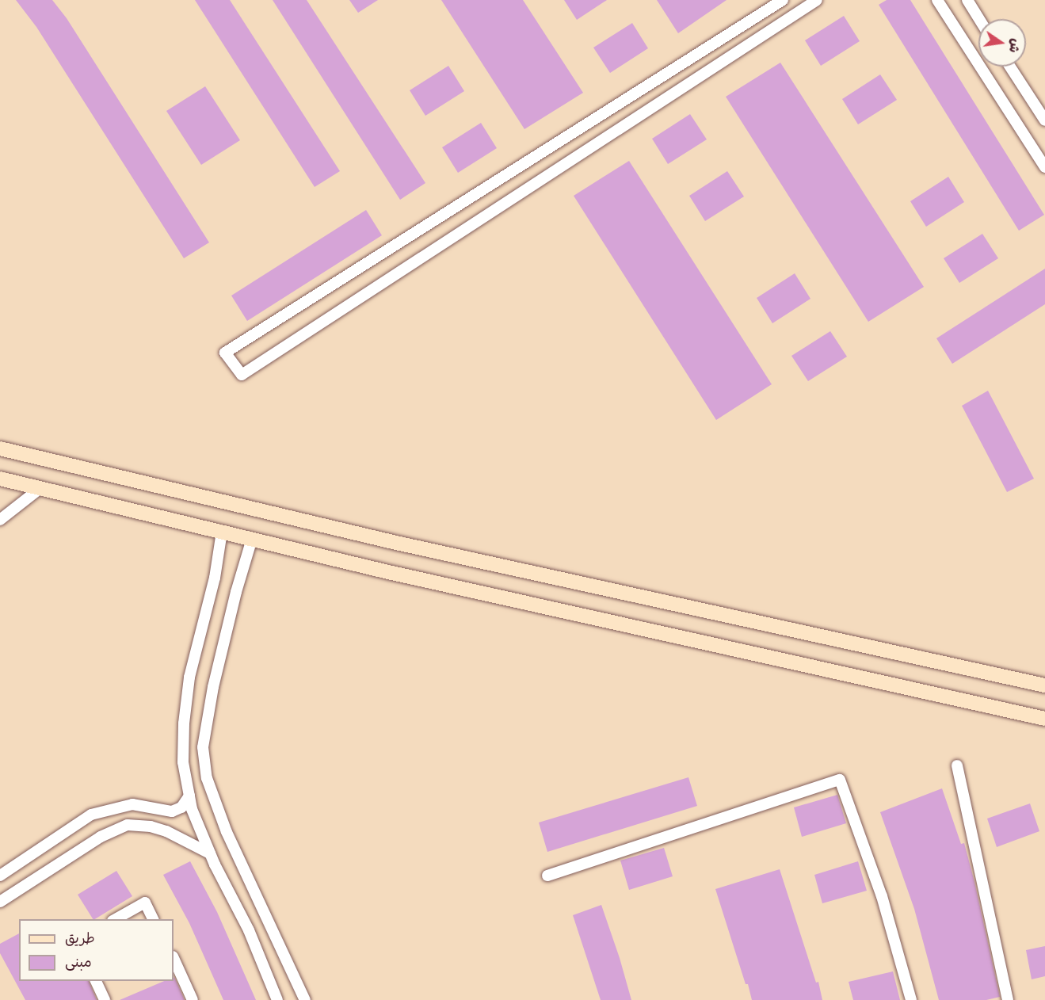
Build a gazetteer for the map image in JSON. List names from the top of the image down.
{
  "legend": ["طريق", "مبنى"],
  "north": "right"
}
